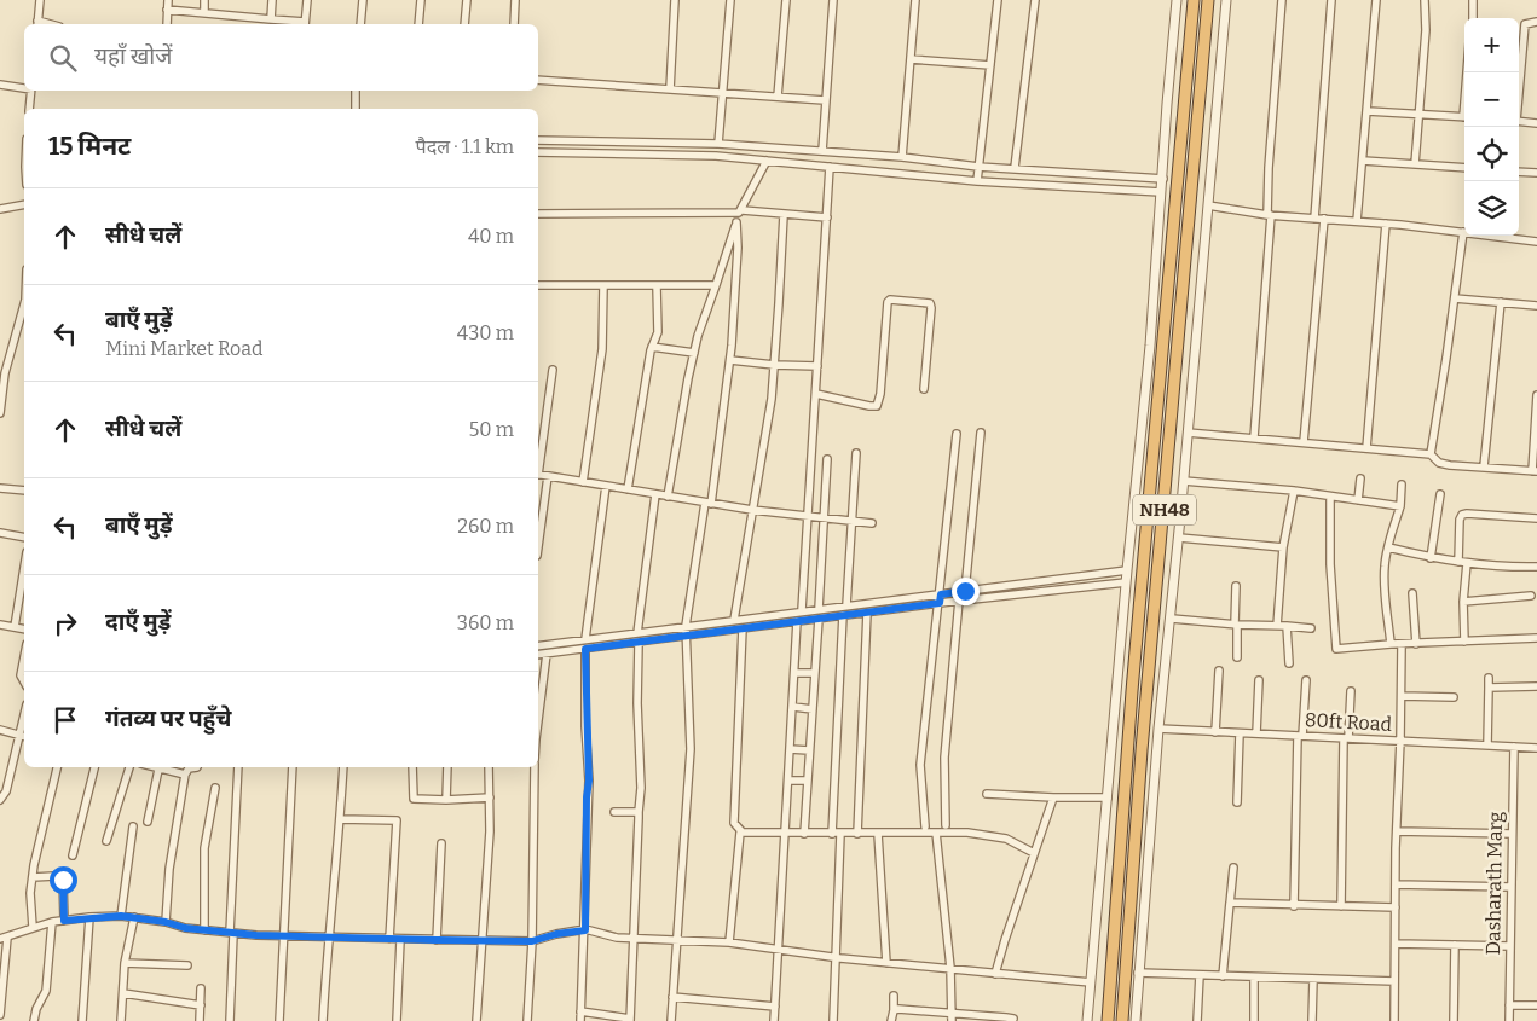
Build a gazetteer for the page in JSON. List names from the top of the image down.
{
  "streets": {
    "highway": ["NH48"],
    "street": ["80ft Road", "Dasharath Marg"]
  },
  "crossings": [
    ["80ft Road", "Dasharath Marg"]
  ],
  "page": {
    "map_buttons": ["+", "−"],
    "search": "यहाँ खोजें",
    "heading": ["15 मिनट", "पैदल · 1.1 km"],
    "list": [
      ["सीधे चलें", "40 m"],
      ["बाएँ मुड़ें", "Mini Market Road", "430 m"],
      ["सीधे चलें", "50 m"],
      ["बाएँ मुड़ें", "260 m"],
      ["दाएँ मुड़ें", "360 m"],
      "गंतव्य पर पहुँचे"
    ]
  }
}
